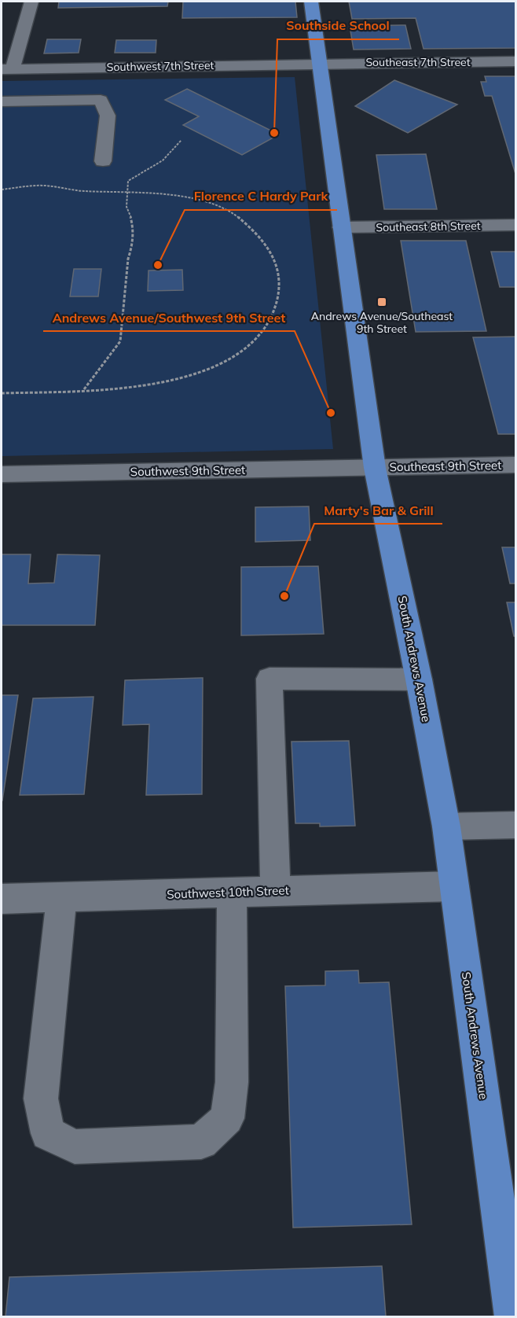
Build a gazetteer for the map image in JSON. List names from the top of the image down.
{
  "streets": {
    "main road": ["South Andrews Avenue"],
    "street": [
      "Southeast 7th Street",
      "Southwest 7th Street",
      "Southeast 8th Street",
      "Southeast 9th Street",
      "Southwest 9th Street",
      "Southwest 10th Street"
    ]
  },
  "crossings": [
    ["Southeast 7th Street", "Southwest 7th Street"],
    ["Southeast 7th Street", "South Andrews Avenue"],
    ["Southwest 7th Street", "South Andrews Avenue"],
    ["Southeast 8th Street", "South Andrews Avenue"],
    ["Southeast 9th Street", "Southwest 9th Street"],
    ["Southeast 9th Street", "South Andrews Avenue"],
    ["Southwest 9th Street", "South Andrews Avenue"],
    ["South Andrews Avenue", "Southwest 10th Street"]
  ],
  "places": {
    "other": [
      "Southside School",
      "Florence C Hardy Park",
      "Andrews Avenue/Southwest 9th Street",
      "Marty's Bar & Grill"
    ],
    "transit": ["Andrews Avenue/Southeast 9th Street"]
  }
}
